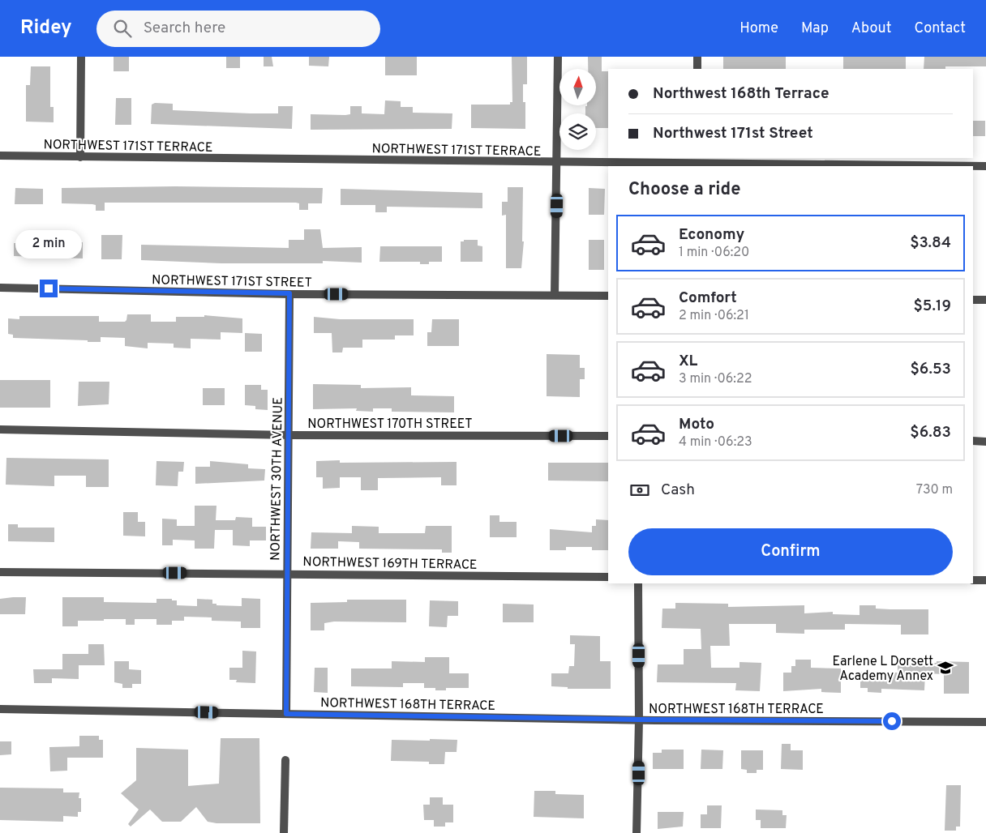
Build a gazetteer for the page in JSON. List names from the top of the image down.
{
  "streets": {
    "street": [
      "NORTHWEST 171ST TERRACE",
      "NORTHWEST 171ST STREET",
      "NORTHWEST 170TH STREET",
      "NORTHWEST 30TH AVENUE",
      "NORTHWEST 169TH TERRACE",
      "NORTHWEST 168TH TERRACE"
    ]
  },
  "crossings": [
    ["NORTHWEST 171ST STREET", "NORTHWEST 30TH AVENUE"],
    ["NORTHWEST 170TH STREET", "NORTHWEST 30TH AVENUE"],
    ["NORTHWEST 30TH AVENUE", "NORTHWEST 169TH TERRACE"],
    ["NORTHWEST 30TH AVENUE", "NORTHWEST 168TH TERRACE"]
  ],
  "places": {
    "school or university": ["Earlene L Dorsett Academy Annex"]
  },
  "north": "top",
  "page": {
    "header": "Ridey",
    "search": "Search here",
    "nav": [
      "Home",
      "Map",
      "About",
      "Contact"
    ],
    "banner": ["Northwest 168th Terrace", "Northwest 171st Street"],
    "heading": "Choose a ride",
    "list": [
      {
        "name": "Economy",
        "note": "1 min · 06:20",
        "value": "$3.84"
      },
      {
        "name": "Comfort",
        "note": "2 min · 06:21",
        "value": "$5.19"
      },
      {
        "name": "XL",
        "note": "3 min · 06:22",
        "value": "$6.53"
      },
      {
        "name": "Moto",
        "note": "4 min · 06:23",
        "value": "$6.83"
      }
    ],
    "bubble": "2 min",
    "pay": ["Cash", "730 m"],
    "buttons": "Confirm"
  }
}
